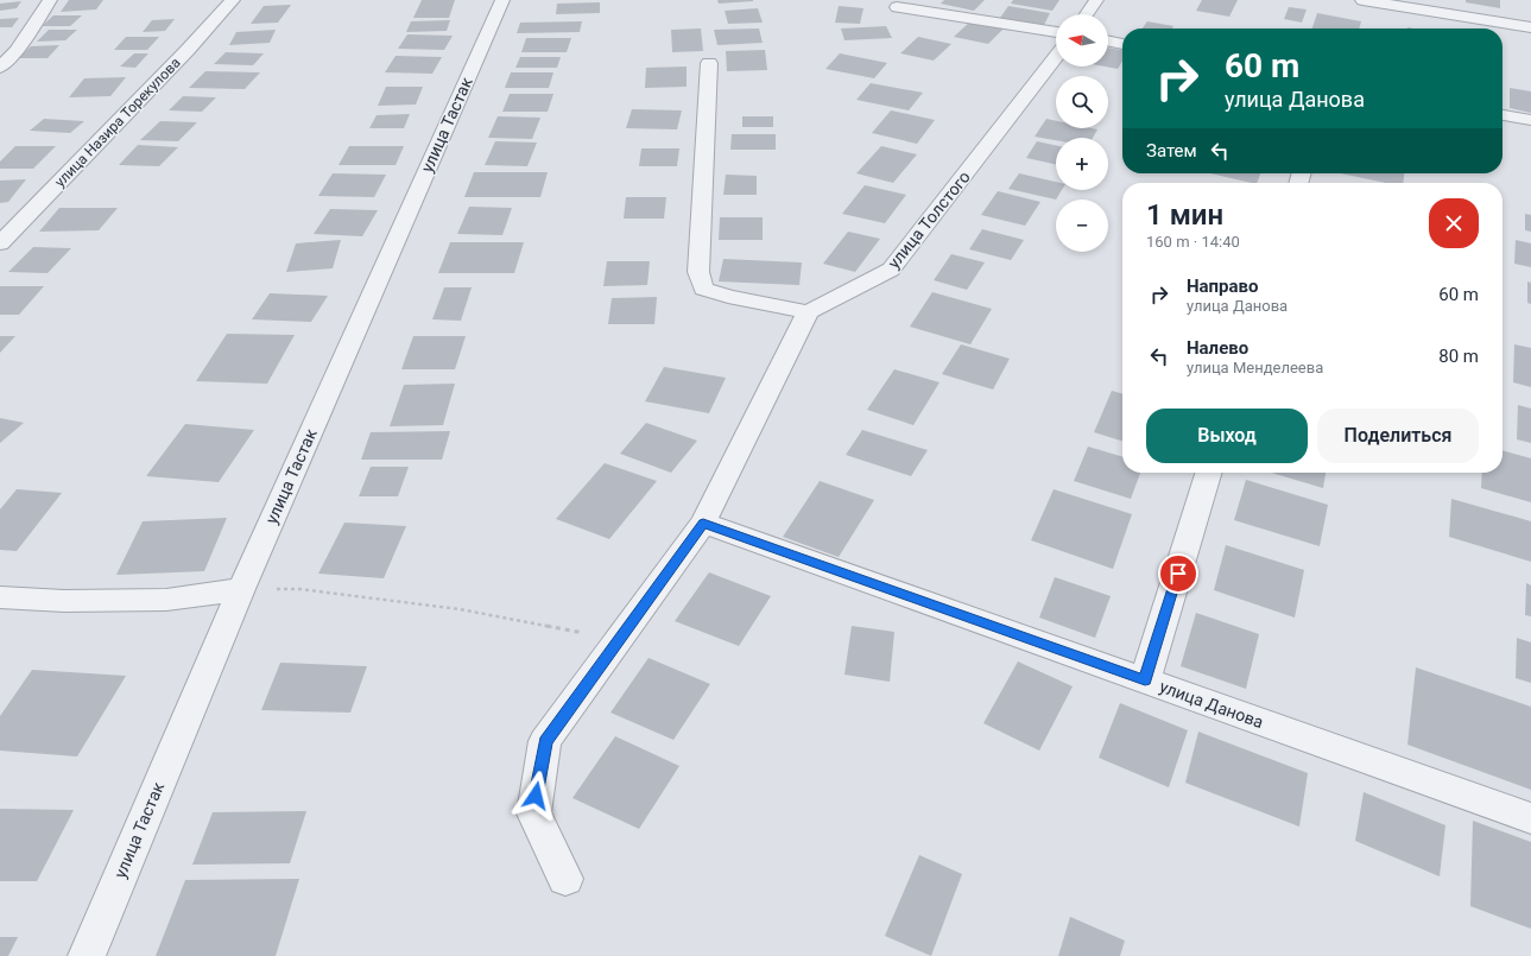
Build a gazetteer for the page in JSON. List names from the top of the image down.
{
  "streets": {
    "street": [
      "улица Назира Торекулова",
      "улица Тастак",
      "улица Толстого",
      "улица Данова"
    ]
  },
  "north": "left",
  "page": {
    "map_buttons": ["+", "−"],
    "turn": ["60 m", "улица Данова"],
    "then": "Затем",
    "heading": ["1 мин", "160 m · 14:40"],
    "list": [
      {
        "name": "Направо",
        "note": "улица Данова",
        "value": "60 m"
      },
      {
        "name": "Налево",
        "note": "улица Менделеева",
        "value": "80 m"
      }
    ],
    "buttons": ["Выход", "Поделиться"]
  }
}
